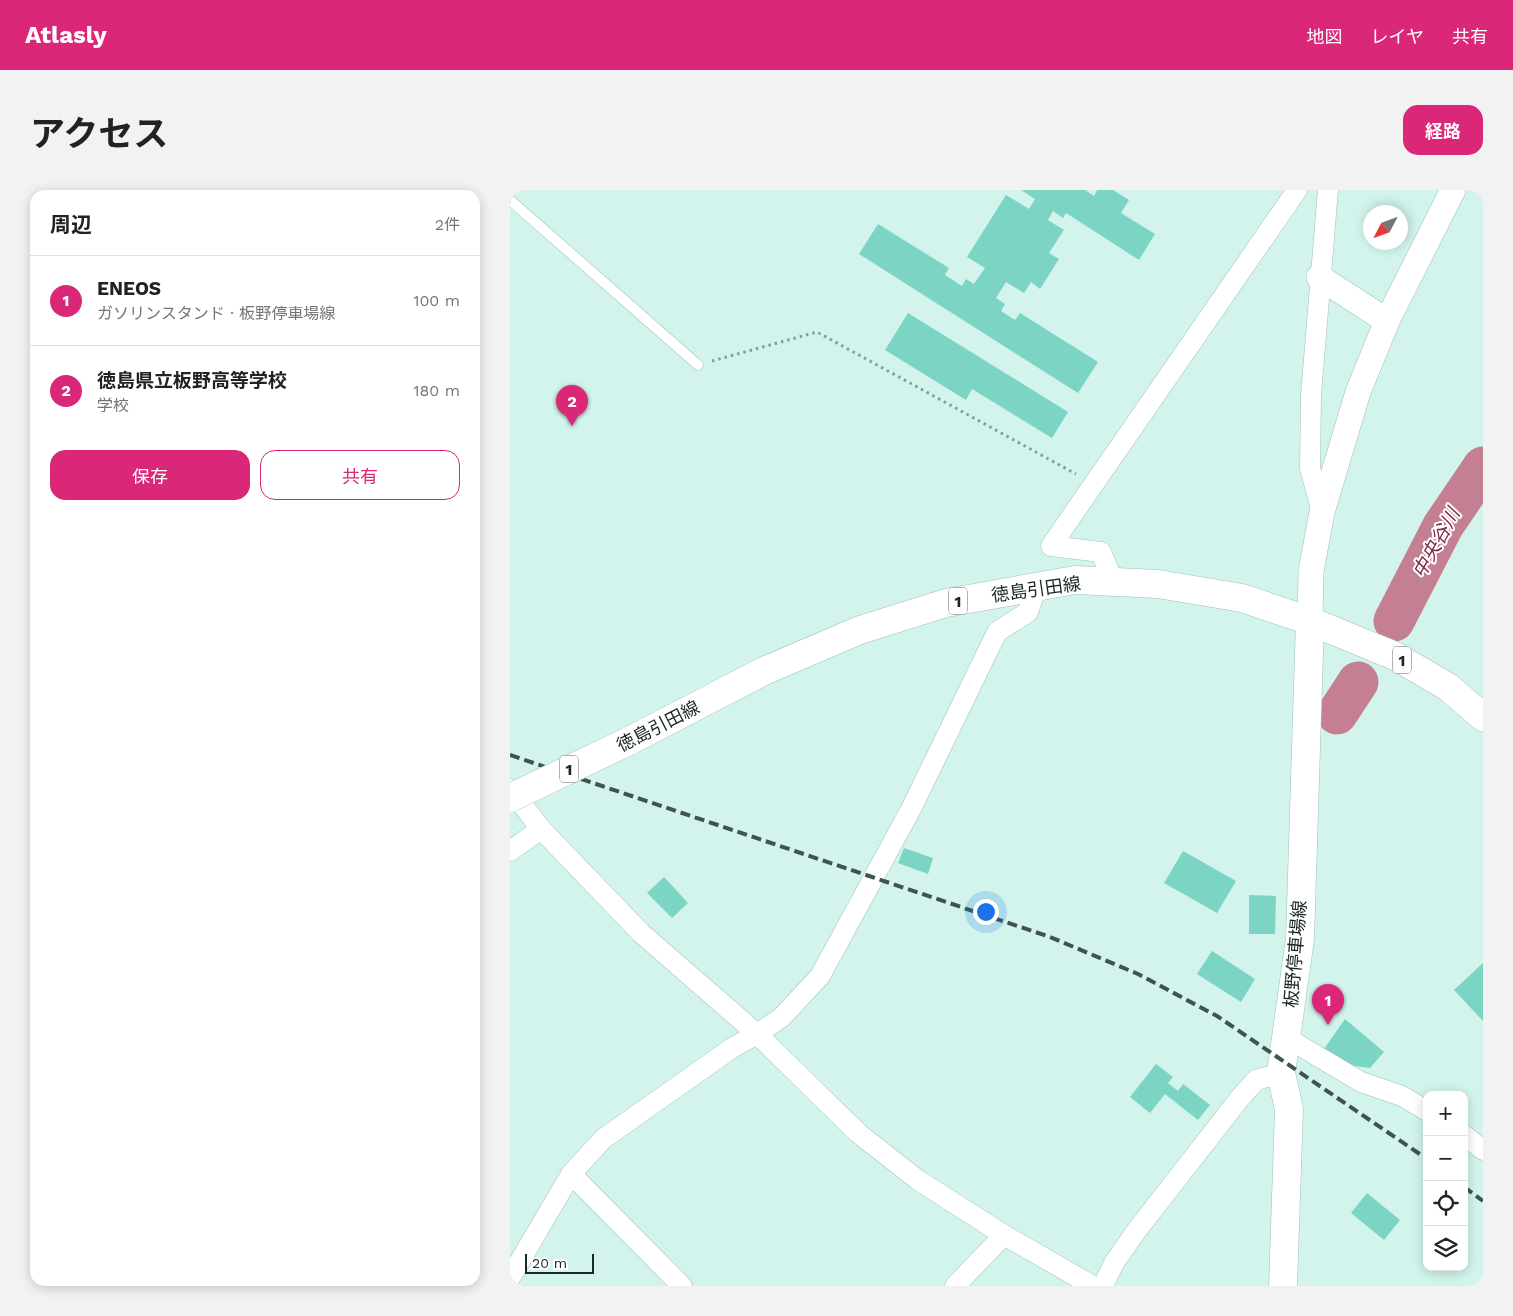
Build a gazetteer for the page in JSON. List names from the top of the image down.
{
  "streets": {
    "main road": ["徳島引田線", "1", "板野停車場線"]
  },
  "crossings": [
    ["徳島引田線", "板野停車場線"]
  ],
  "water": ["中央谷川"],
  "scale_bar": "20 m",
  "north": "bottom left",
  "page": {
    "header": "Atlasly",
    "nav": ["地図", "レイヤ", "共有"],
    "title": "アクセス",
    "buttons": [
      "経路",
      ["保存", "共有"]
    ],
    "heading": ["周辺", "2件"],
    "list": [
      {
        "mark": "1",
        "name": "ENEOS",
        "note": "ガソリンスタンド · 板野停車場線",
        "value": "100 m"
      },
      {
        "mark": "2",
        "name": "徳島県立板野高等学校",
        "note": "学校",
        "value": "180 m"
      }
    ],
    "pins": ["2", "1"],
    "map_buttons": ["+", "−"],
    "scale": "20 m"
  }
}
